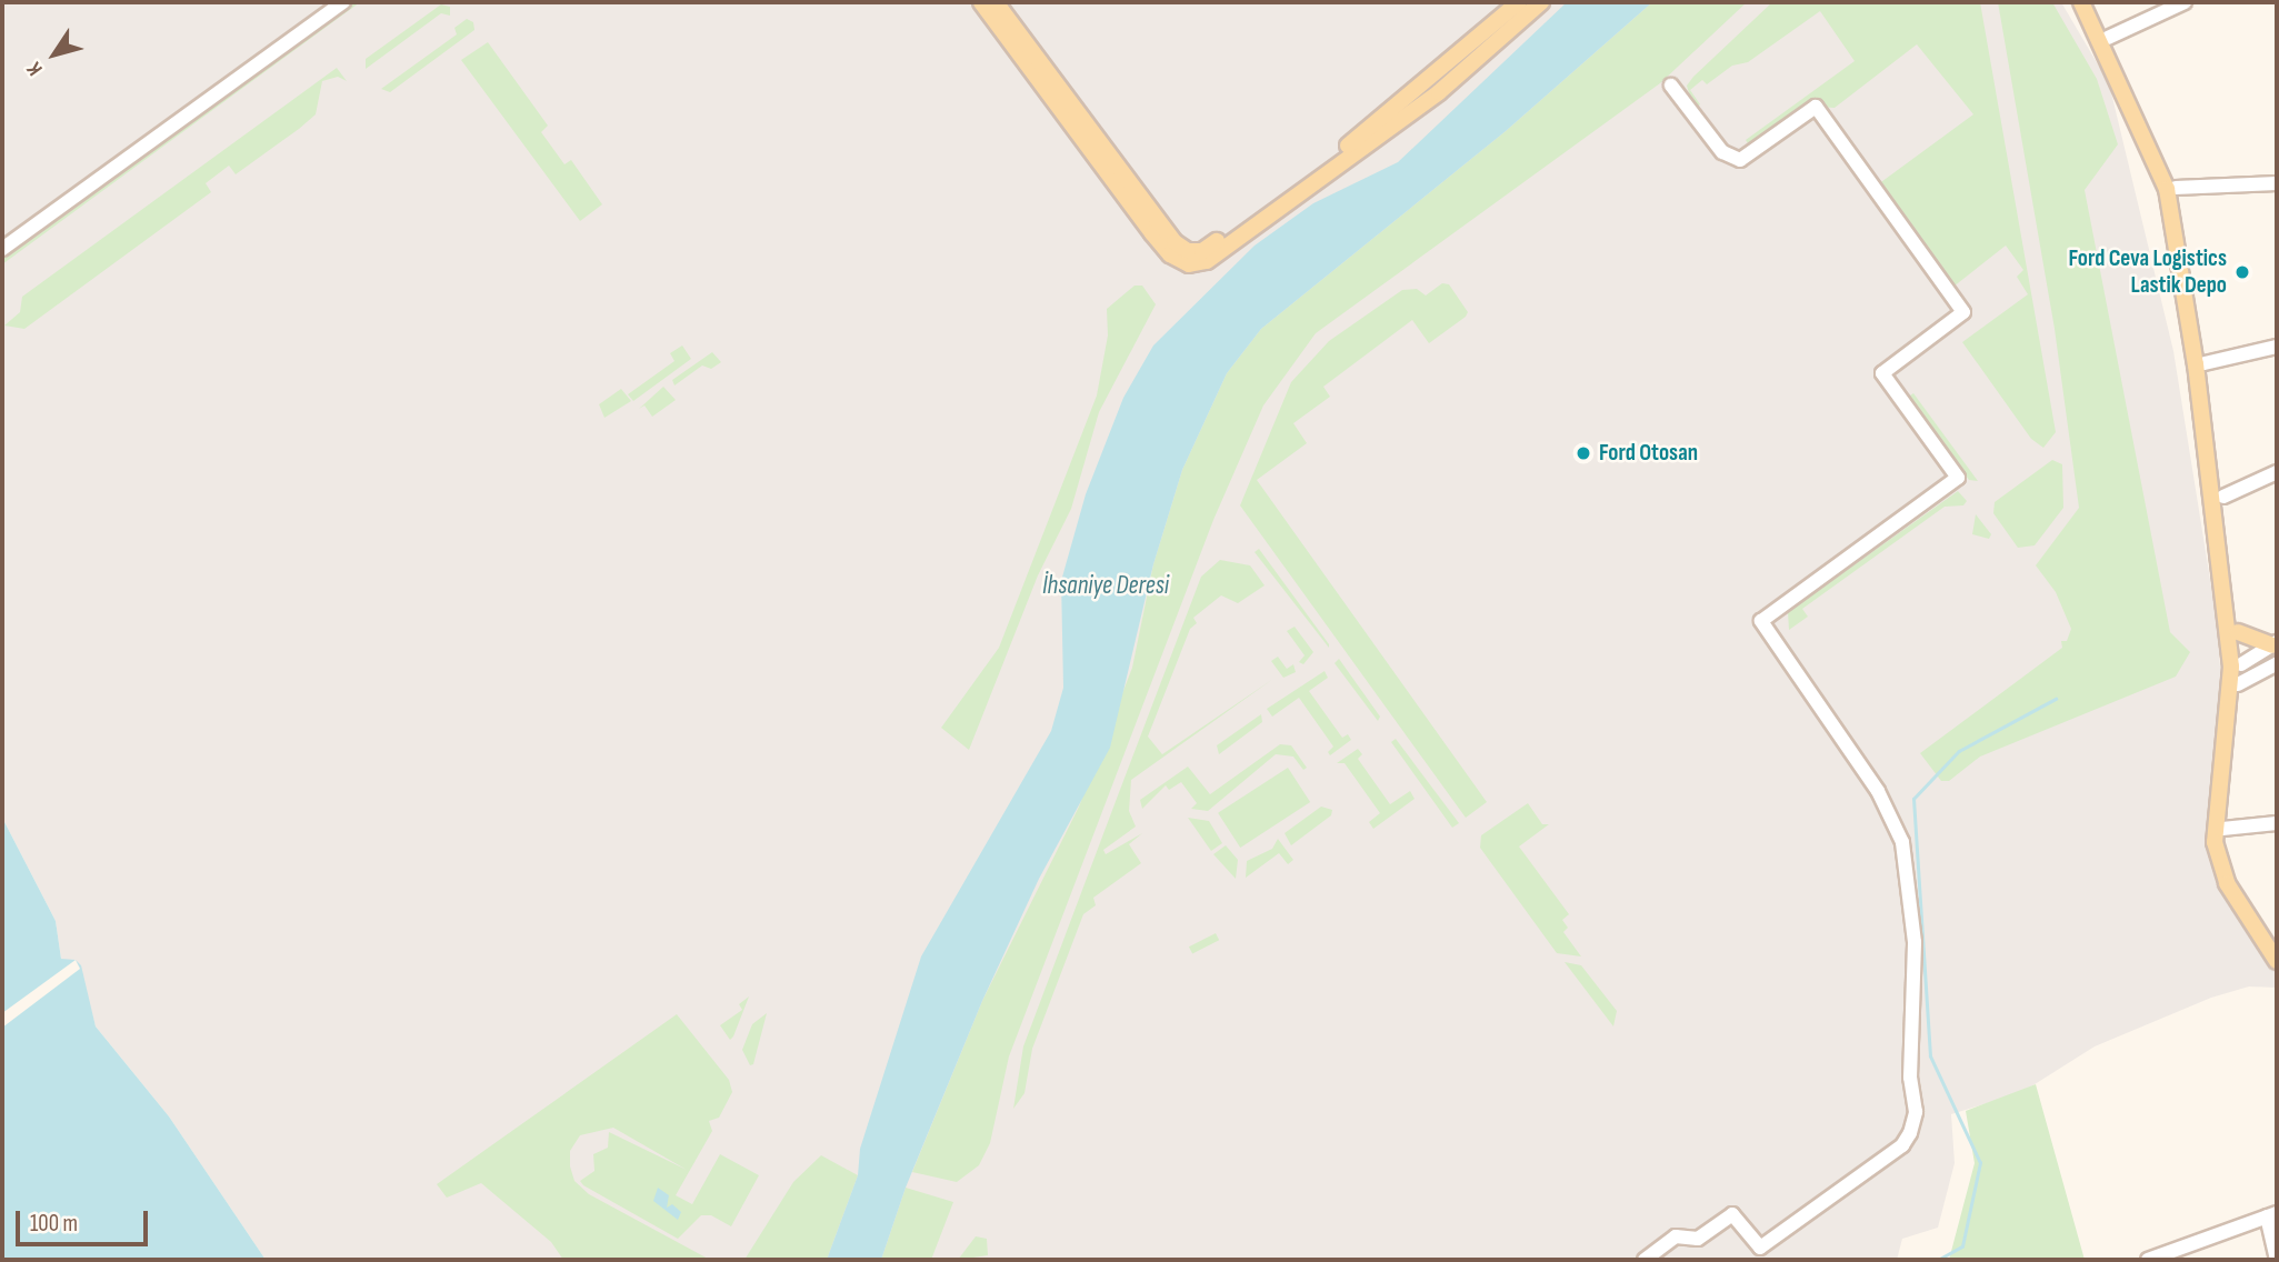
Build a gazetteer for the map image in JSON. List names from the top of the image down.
{
  "water": ["İhsaniye Deresi"],
  "places": ["Ford Ceva Logistics Lastik Depo", "Ford Otosan"],
  "scale_bar": "100 m",
  "north": "bottom left"
}
